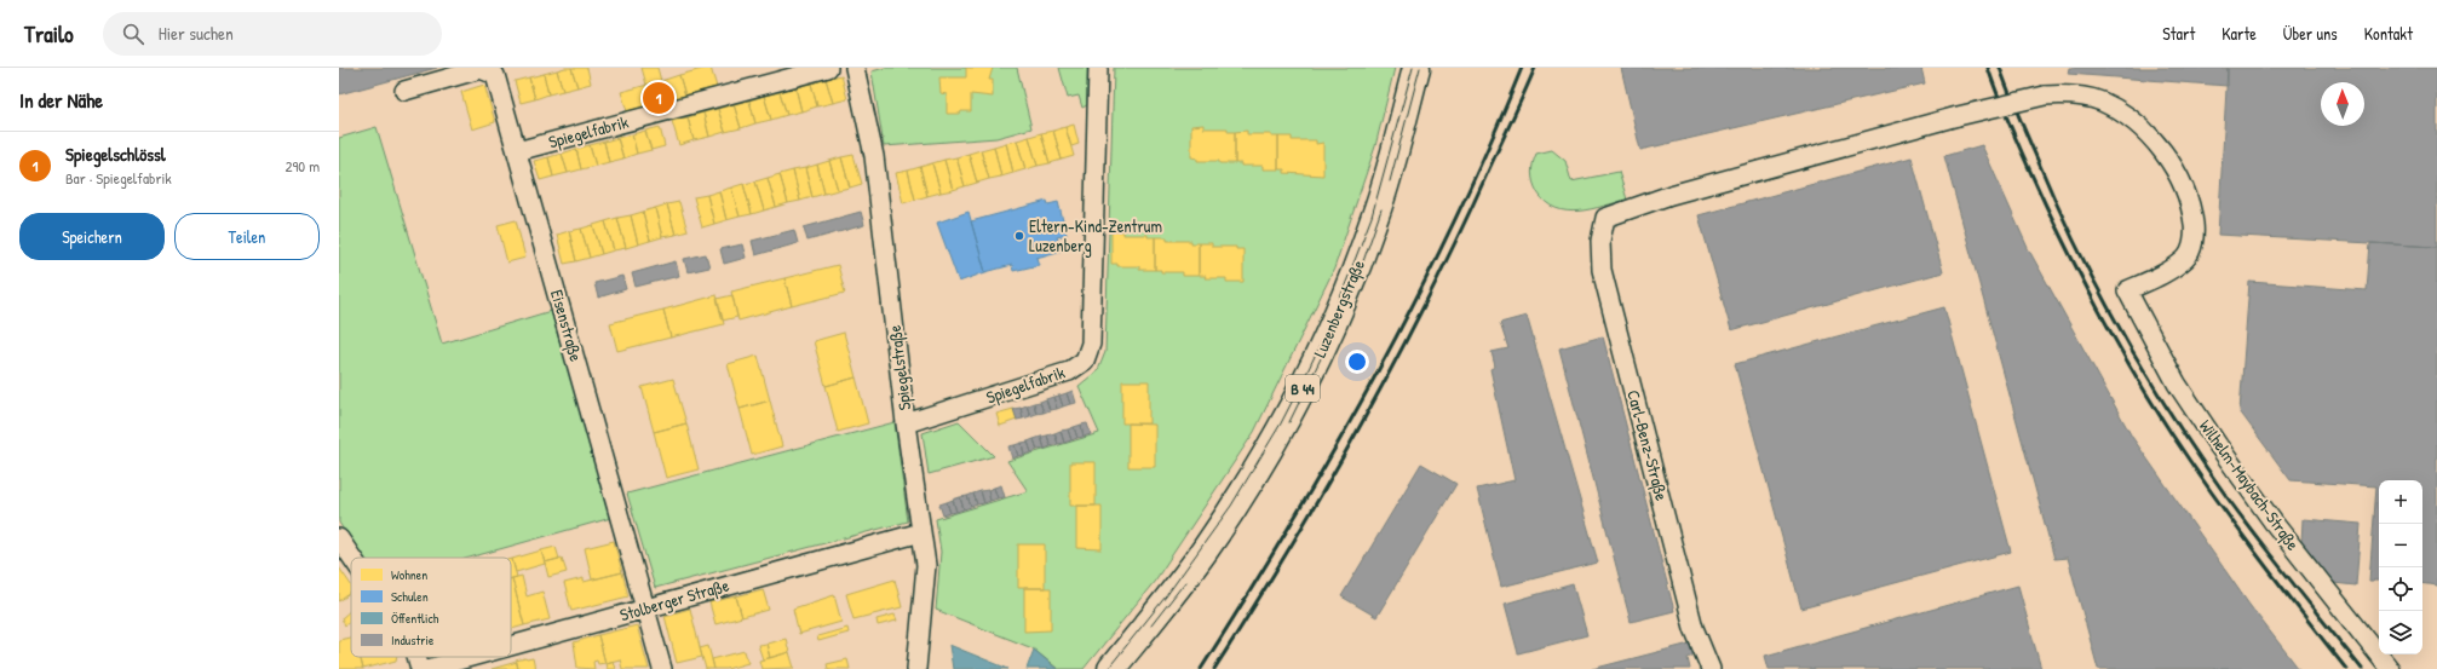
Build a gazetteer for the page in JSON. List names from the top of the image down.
{
  "streets": {
    "main road": ["Luzenbergstraße", "B 44"],
    "street": [
      "Spiegelfabrik",
      "Eisenstraße",
      "Spiegelstraße",
      "Carl-Benz-Straße",
      "Wilhelm-Maybach-Straße",
      "Stolberger Straße"
    ]
  },
  "crossings": [
    ["Spiegelfabrik", "Eisenstraße"],
    ["Spiegelfabrik", "Spiegelstraße"],
    ["Eisenstraße", "Stolberger Straße"],
    ["Spiegelstraße", "Stolberger Straße"],
    ["Carl-Benz-Straße", "Wilhelm-Maybach-Straße"]
  ],
  "places": ["Eltern-Kind-Zentrum Luzenberg"],
  "legend": [
    "Wohnen",
    "Schulen",
    "Öffentlich",
    "Industrie"
  ],
  "north": "top",
  "page": {
    "header": "Trailo",
    "search": "Hier suchen",
    "nav": [
      "Start",
      "Karte",
      "Über uns",
      "Kontakt"
    ],
    "heading": "In der Nähe",
    "pins": "1",
    "list": [
      {
        "mark": "1",
        "name": "Spiegelschlössl",
        "note": "Bar · Spiegelfabrik",
        "value": "290 m"
      }
    ],
    "buttons": ["Speichern", "Teilen"],
    "map_buttons": ["+", "−"]
  }
}
